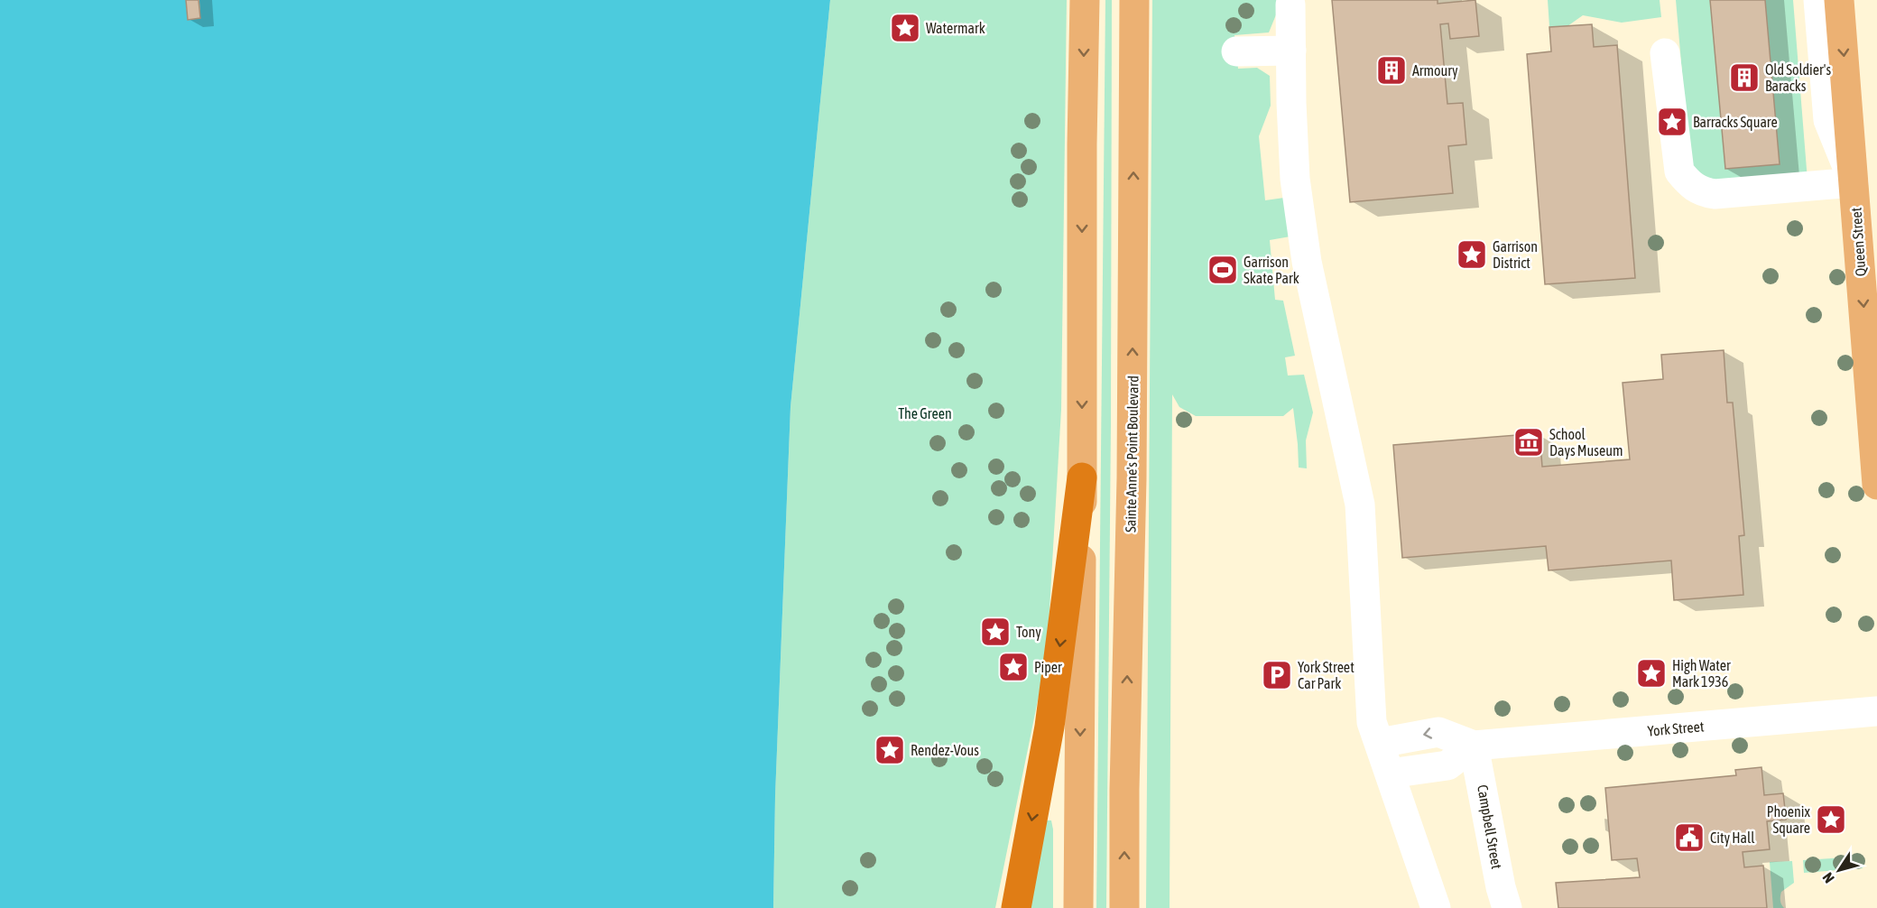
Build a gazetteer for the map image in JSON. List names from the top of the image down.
{
  "streets": {
    "main road": ["Queen Street", "Sainte Anne's Point Boulevard"],
    "street": ["York Street", "Campbell Street"]
  },
  "crossings": [
    ["York Street", "Campbell Street"]
  ],
  "one_way": ["Queen Street"],
  "parks": ["The Green"],
  "places": {
    "place": [
      "Watermark",
      "Barracks Square",
      "Garrison District",
      "Tony",
      "Piper",
      "High Water Mark 1936",
      "Rendez-Vous",
      "Phoenix Square"
    ],
    "building": ["Armoury", "Old Soldier's Baracks"],
    "sports": ["Garrison Skate Park"],
    "museum": ["School Days Museum"],
    "parking": ["York Street Car Park"],
    "public building": ["City Hall"]
  },
  "north": "bottom left"
}
